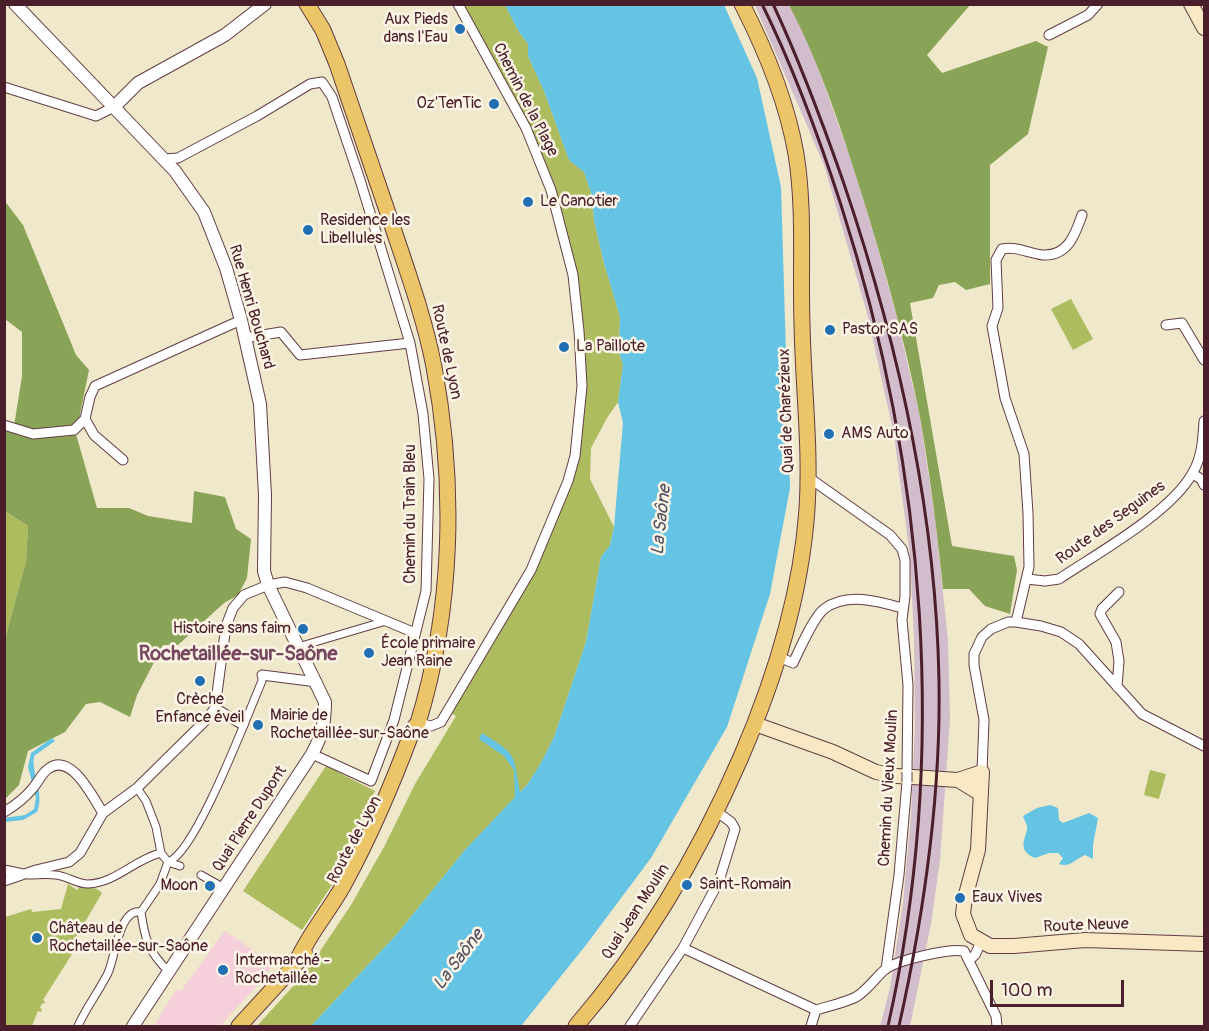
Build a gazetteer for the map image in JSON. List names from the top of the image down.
{
  "streets": {
    "main road": [
      "Route de Lyon",
      "Quai de Charézieux",
      "Quai Jean Moulin",
      "Route Neuve"
    ],
    "street": [
      "Chemin de la Plage",
      "Rue Henri Bouchard",
      "Chemin du Train Bleu",
      "Route des Seguines",
      "Chemin du Vieux Moulin",
      "Quai Pierre Dupont"
    ]
  },
  "crossings": [
    ["Chemin de la Plage", "Route de Lyon"],
    ["Rue Henri Bouchard", "Chemin du Train Bleu"],
    ["Rue Henri Bouchard", "Quai Pierre Dupont"],
    ["Quai de Charézieux", "Chemin du Vieux Moulin"],
    ["Quai de Charézieux", "Quai Jean Moulin"],
    ["Chemin du Train Bleu", "Quai Pierre Dupont"]
  ],
  "districts": ["Rochetaillée-sur-Saône"],
  "water": ["La Saône"],
  "places": [
    "Aux Pieds dans l'Eau",
    "Oz'TenTic",
    "Le Canotier",
    "Residence les Libellules",
    "Pastor SAS",
    "La Paillote",
    "AMS Auto",
    "Histoire sans faim",
    "École primaire Jean Raine",
    "Crèche Enfance éveil",
    "Mairie de Rochetaillée-sur-Saône",
    "Saint-Romain",
    "Moon",
    "Eaux Vives",
    "Château de Rochetaillée-sur-Saône",
    "Intermarché - Rochetaillée"
  ],
  "scale_bar": "100 m"
}
